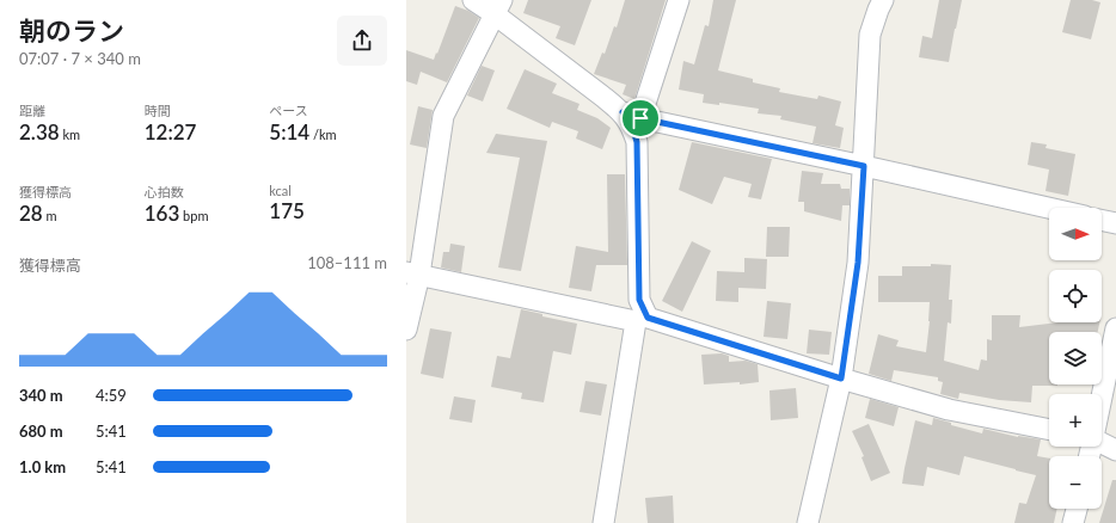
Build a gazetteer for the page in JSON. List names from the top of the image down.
{
  "north": "right",
  "page": {
    "heading": ["朝のラン", "07:07 · 7 × 340 m"],
    "stats": [
      ["距離", "2.38 km"],
      ["時間", "12:27"],
      ["ペース", "5:14 /km"],
      ["獲得標高", "28 m"],
      ["心拍数", "163 bpm"],
      ["kcal", "175"]
    ],
    "map_buttons": ["+", "−"],
    "chart": ["獲得標高", "108–111 m"],
    "list": [
      {
        "name": "340 m",
        "note": "4:59"
      },
      {
        "name": "680 m",
        "note": "5:41"
      },
      {
        "name": "1.0 km",
        "note": "5:41"
      }
    ]
  }
}
